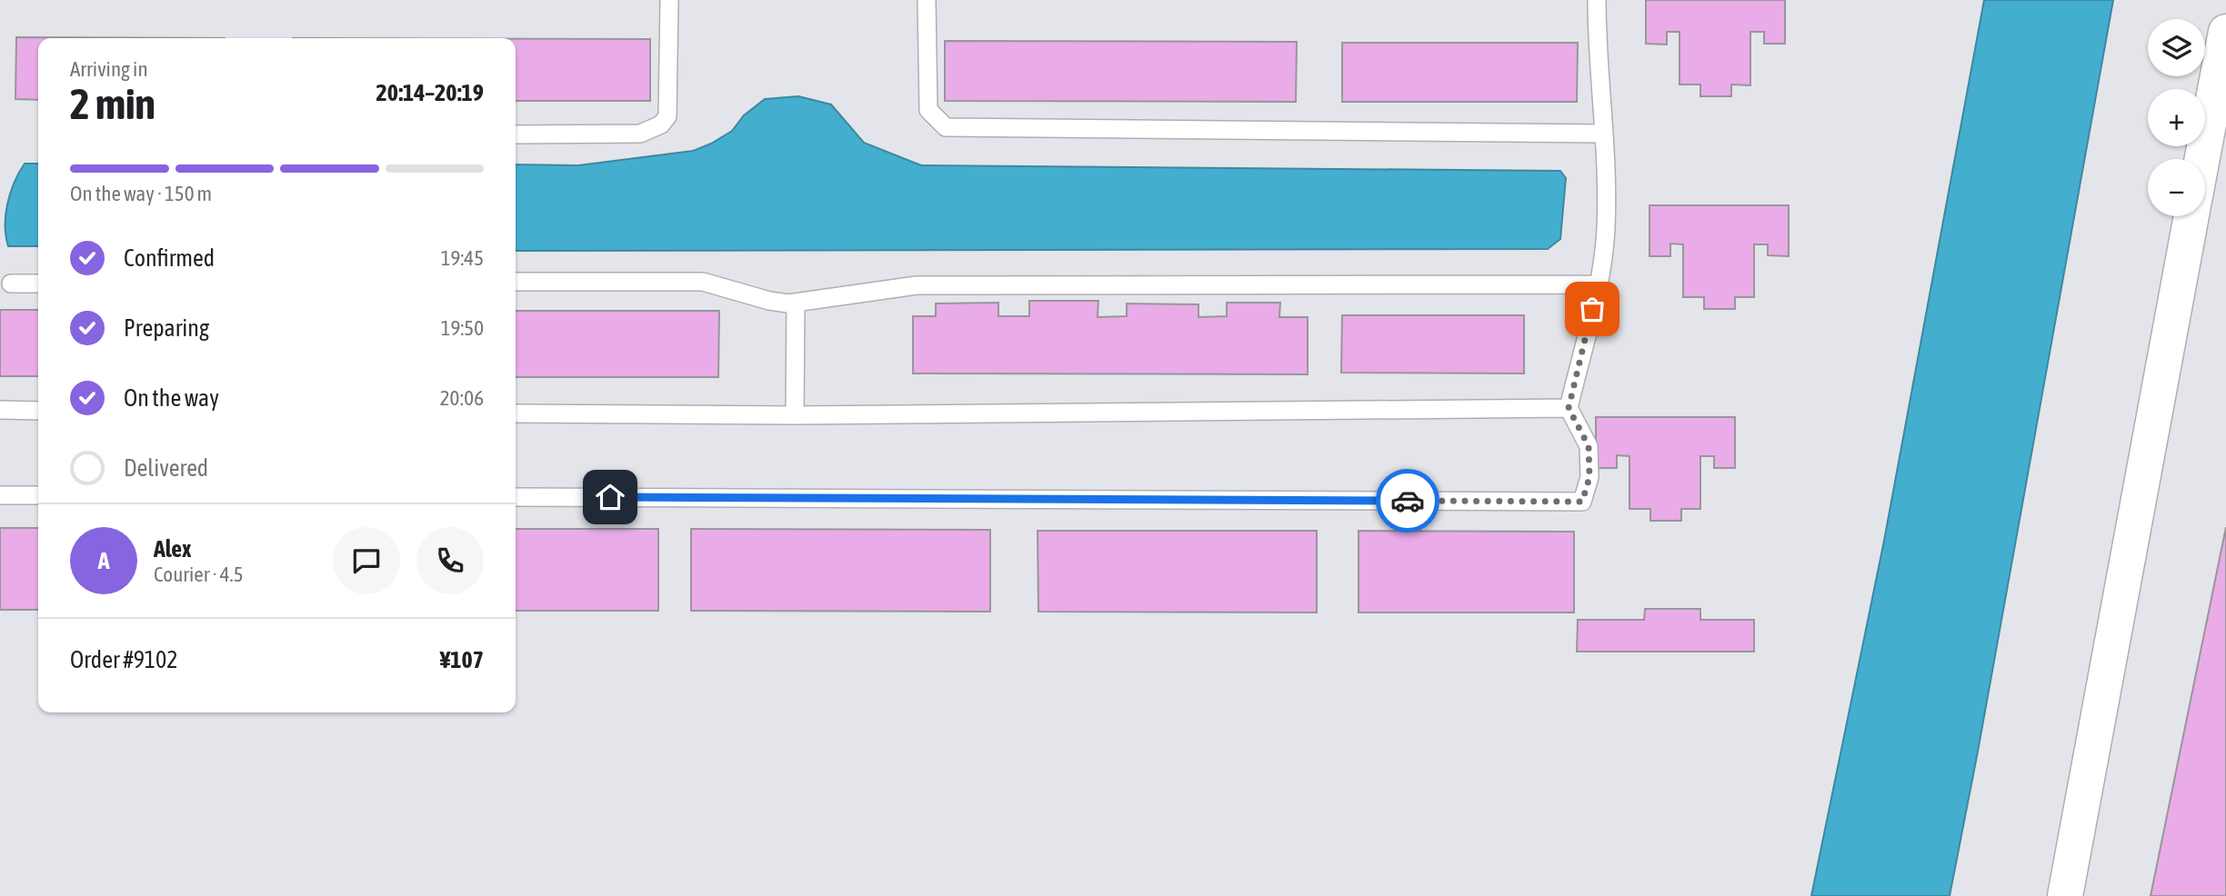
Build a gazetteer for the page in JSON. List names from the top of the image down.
{
  "page": {
    "map_buttons": ["+", "−"],
    "heading": ["2 min", "Arriving in", "20:14–20:19"],
    "panel": [
      "Alex",
      "Courier · 4.5",
      "Order #9102",
      "¥107"
    ],
    "bar": "On the way · 150 m",
    "list": [
      ["Confirmed", "19:45"],
      ["Preparing", "19:50"],
      ["On the way", "20:06"],
      "Delivered"
    ],
    "round": "A"
  }
}
